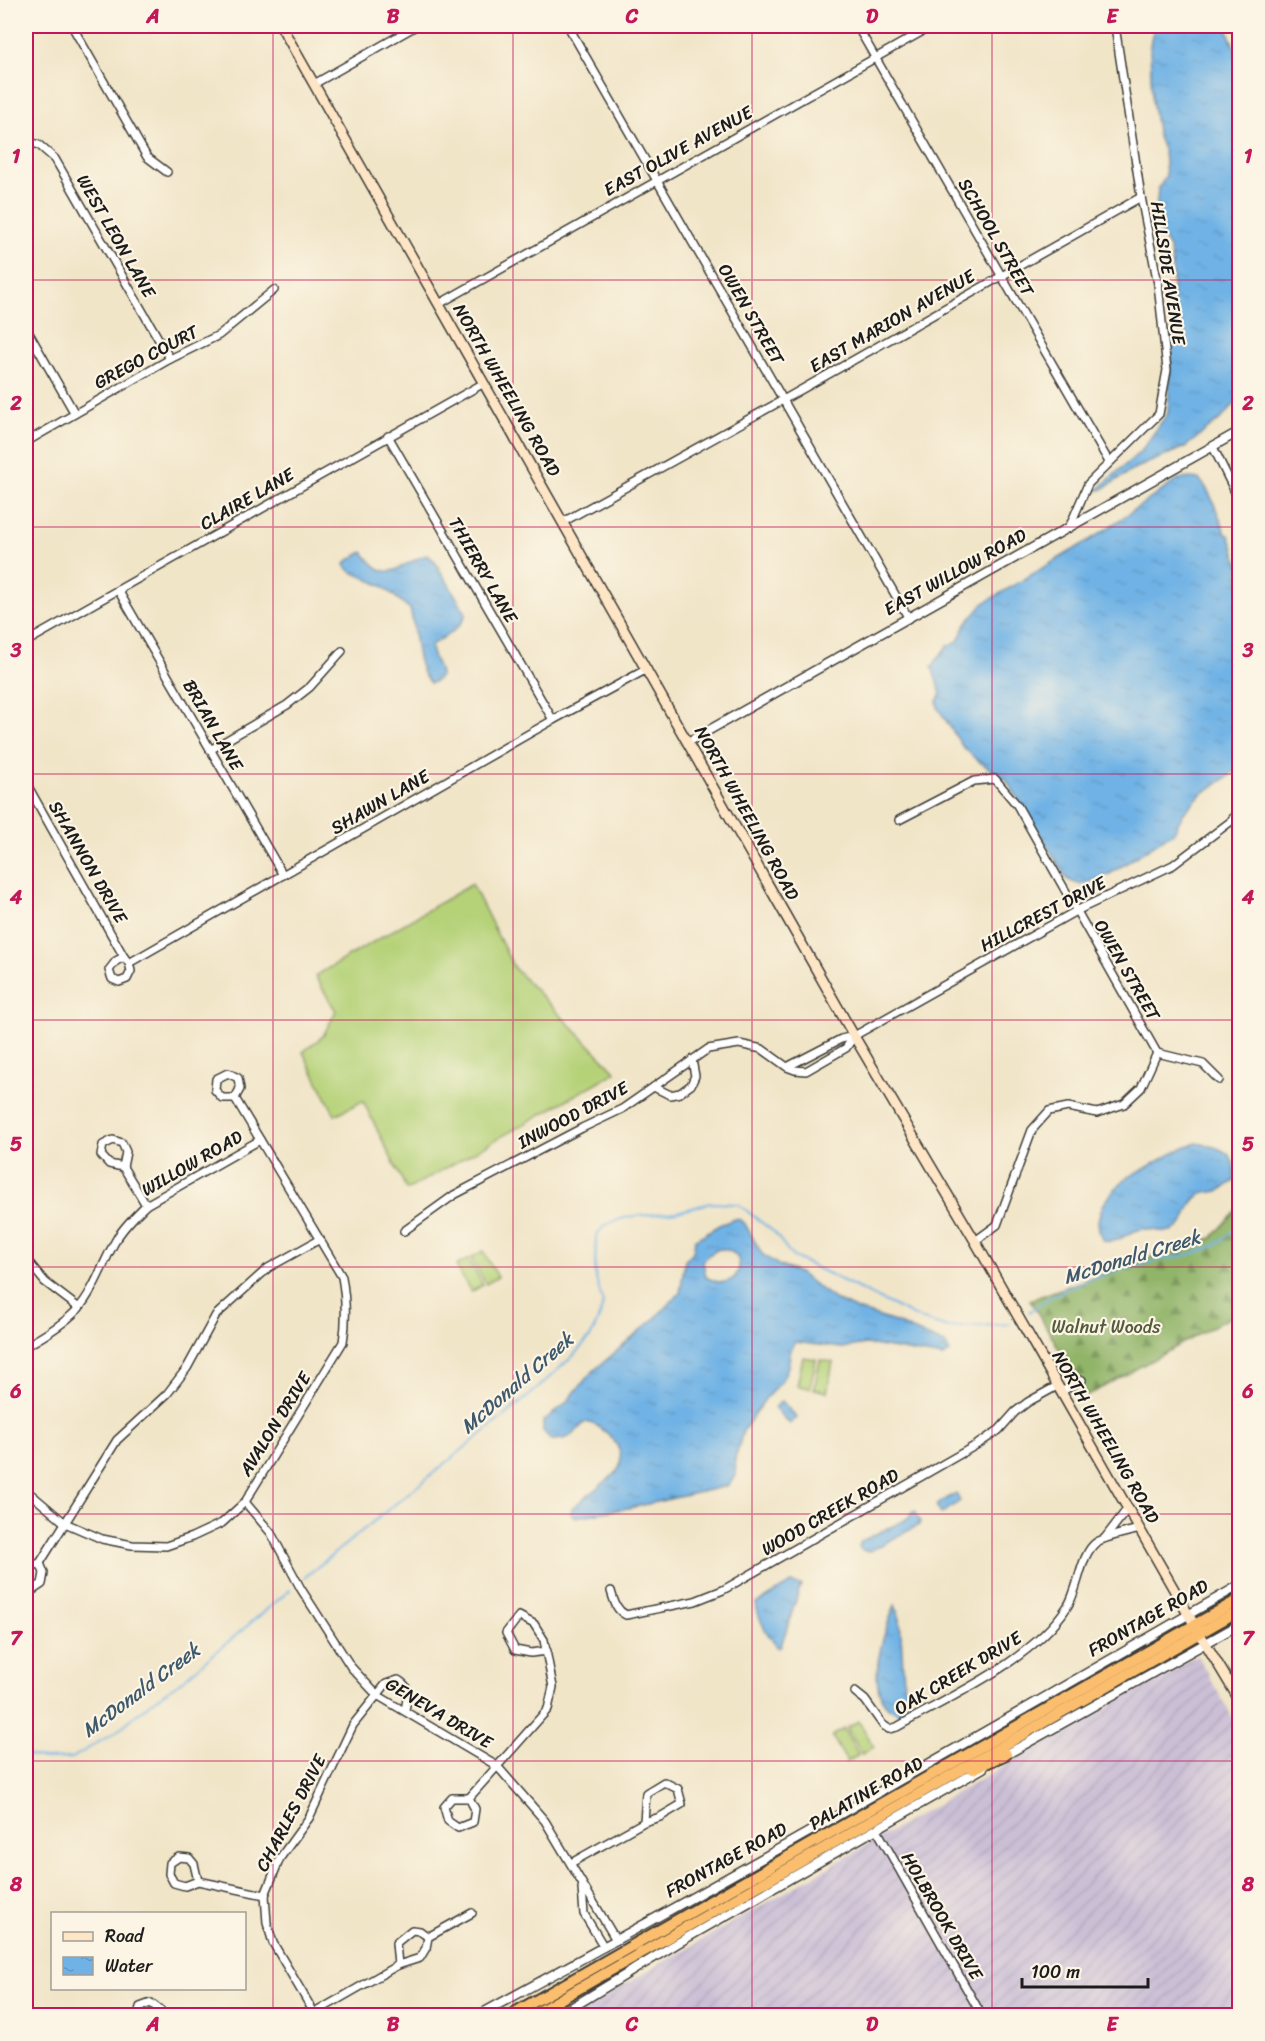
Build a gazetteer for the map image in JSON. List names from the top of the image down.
{
  "streets": {
    "highway": ["PALATINE ROAD"],
    "main road": ["NORTH WHEELING ROAD"],
    "street": [
      "EAST OLIVE AVENUE",
      "WEST LEON LANE",
      "SCHOOL STREET",
      "HILLSIDE AVENUE",
      "OWEN STREET",
      "EAST MARION AVENUE",
      "GREGO COURT",
      "CLAIRE LANE",
      "THIERRY LANE",
      "EAST WILLOW ROAD",
      "BRIAN LANE",
      "SHAWN LANE",
      "SHANNON DRIVE",
      "HILLCREST DRIVE",
      "INWOOD DRIVE",
      "WILLOW ROAD",
      "AVALON DRIVE",
      "WOOD CREEK ROAD",
      "FRONTAGE ROAD",
      "OAK CREEK DRIVE",
      "GENEVA DRIVE",
      "CHARLES DRIVE",
      "HOLBROOK DRIVE"
    ]
  },
  "crossings": [
    ["EAST OLIVE AVENUE", "SCHOOL STREET"],
    ["EAST OLIVE AVENUE", "OWEN STREET"],
    ["EAST OLIVE AVENUE", "NORTH WHEELING ROAD"],
    ["WEST LEON LANE", "GREGO COURT"],
    ["SCHOOL STREET", "HILLSIDE AVENUE"],
    ["SCHOOL STREET", "EAST MARION AVENUE"],
    ["HILLSIDE AVENUE", "EAST MARION AVENUE"],
    ["HILLSIDE AVENUE", "EAST WILLOW ROAD"],
    ["OWEN STREET", "EAST MARION AVENUE"],
    ["OWEN STREET", "EAST WILLOW ROAD"],
    ["OWEN STREET", "HILLCREST DRIVE"],
    ["EAST MARION AVENUE", "NORTH WHEELING ROAD"],
    ["NORTH WHEELING ROAD", "CLAIRE LANE"],
    ["NORTH WHEELING ROAD", "EAST WILLOW ROAD"],
    ["NORTH WHEELING ROAD", "SHAWN LANE"],
    ["NORTH WHEELING ROAD", "HILLCREST DRIVE"],
    ["NORTH WHEELING ROAD", "INWOOD DRIVE"],
    ["NORTH WHEELING ROAD", "WOOD CREEK ROAD"],
    ["NORTH WHEELING ROAD", "FRONTAGE ROAD"],
    ["NORTH WHEELING ROAD", "OAK CREEK DRIVE"],
    ["NORTH WHEELING ROAD", "PALATINE ROAD"],
    ["CLAIRE LANE", "THIERRY LANE"],
    ["CLAIRE LANE", "BRIAN LANE"],
    ["THIERRY LANE", "SHAWN LANE"],
    ["BRIAN LANE", "SHAWN LANE"],
    ["SHAWN LANE", "SHANNON DRIVE"],
    ["HILLCREST DRIVE", "INWOOD DRIVE"],
    ["WILLOW ROAD", "AVALON DRIVE"],
    ["AVALON DRIVE", "GENEVA DRIVE"],
    ["FRONTAGE ROAD", "GENEVA DRIVE"],
    ["GENEVA DRIVE", "CHARLES DRIVE"]
  ],
  "water": ["McDonald Creek"],
  "parks": ["Walnut Woods"],
  "legend": ["Road", "Water"],
  "scale_bar": "100 m",
  "grid": {
    "columns": [
      "A",
      "B",
      "C",
      "D",
      "E"
    ],
    "rows": [
      "1",
      "2",
      "3",
      "4",
      "5",
      "6",
      "7",
      "8"
    ]
  }
}
